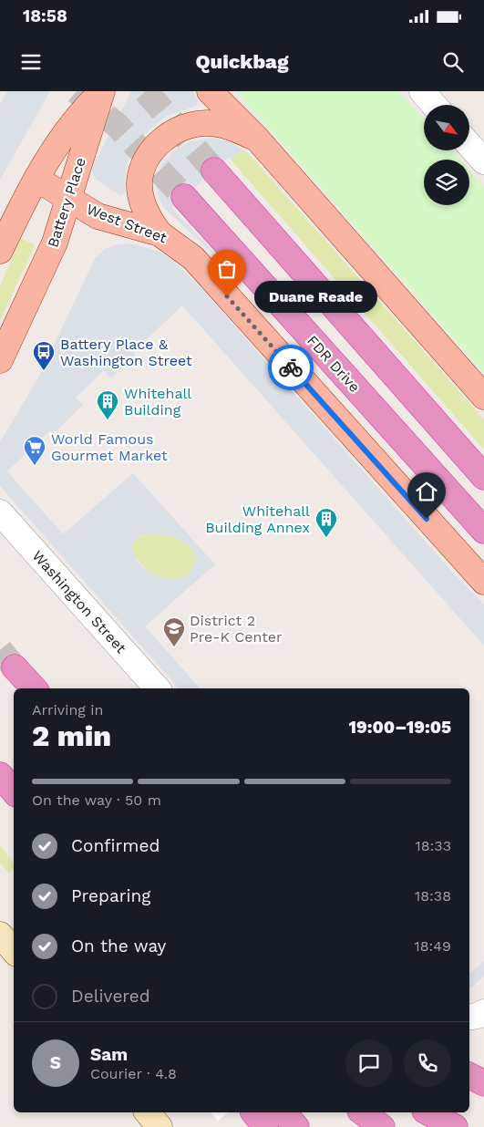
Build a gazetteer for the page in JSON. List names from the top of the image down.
{
  "streets": {
    "highway": ["FDR Drive"],
    "main road": ["Battery Place", "West Street"],
    "street": ["Washington Street"]
  },
  "crossings": [
    ["Battery Place", "West Street"]
  ],
  "places": {
    "other": ["Duane Reade"],
    "bus stop": ["Battery Place & Washington Street"],
    "building": ["Whitehall Building", "Whitehall Building Annex"],
    "supermarket": ["World Famous Gourmet Market"],
    "school or university": ["District 2 Pre-K Center"]
  },
  "north": "bottom right",
  "page": {
    "status": "18:58",
    "header": "Quickbag",
    "bubble": "Duane Reade",
    "heading": ["2 min", "Arriving in", "19:00–19:05"],
    "panel": ["Sam", "Courier · 4.8"],
    "bar": "On the way · 50 m",
    "list": [
      ["Confirmed", "18:33"],
      ["Preparing", "18:38"],
      ["On the way", "18:49"],
      "Delivered"
    ],
    "round": "S"
  }
}
